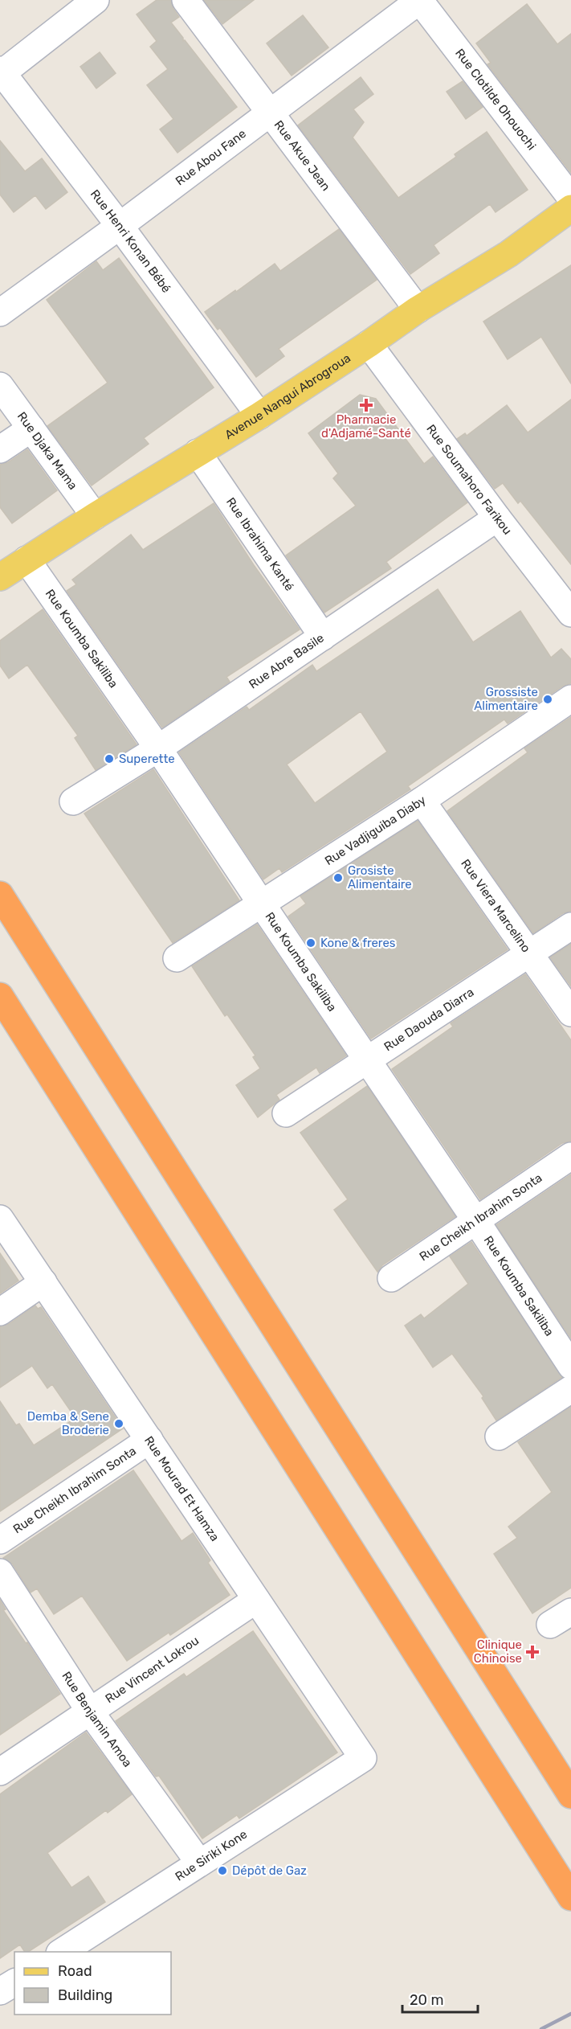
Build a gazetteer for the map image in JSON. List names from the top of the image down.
{
  "streets": {
    "main road": ["Avenue Nangui Abrogroua"],
    "street": [
      "Rue Clotilde Ohouochi",
      "Rue Akue Jean",
      "Rue Abou Fane",
      "Rue Henri Konan Bébé",
      "Rue Djaka Mama",
      "Rue Soumahoro Farikou",
      "Rue Ibrahima Kanté",
      "Rue Koumba Sakiliba",
      "Rue Abre Basile",
      "Rue Vadjiguiba Diaby",
      "Rue Viera Marcelino",
      "Rue Daouda Diarra",
      "Rue Cheikh Ibrahim Sonta",
      "Rue Mourad Et Hamza",
      "Rue Vincent Lokrou",
      "Rue Benjamin Amoa",
      "Rue Siriki Kone"
    ]
  },
  "crossings": [
    ["Rue Clotilde Ohouochi", "Rue Abou Fane"],
    ["Rue Akue Jean", "Rue Abou Fane"],
    ["Rue Akue Jean", "Avenue Nangui Abrogroua"],
    ["Rue Abou Fane", "Rue Henri Konan Bébé"],
    ["Rue Henri Konan Bébé", "Avenue Nangui Abrogroua"],
    ["Avenue Nangui Abrogroua", "Rue Djaka Mama"],
    ["Avenue Nangui Abrogroua", "Rue Soumahoro Farikou"],
    ["Avenue Nangui Abrogroua", "Rue Ibrahima Kanté"],
    ["Avenue Nangui Abrogroua", "Rue Koumba Sakiliba"],
    ["Rue Soumahoro Farikou", "Rue Abre Basile"],
    ["Rue Ibrahima Kanté", "Rue Abre Basile"],
    ["Rue Koumba Sakiliba", "Rue Abre Basile"],
    ["Rue Koumba Sakiliba", "Rue Vadjiguiba Diaby"],
    ["Rue Koumba Sakiliba", "Rue Daouda Diarra"],
    ["Rue Koumba Sakiliba", "Rue Cheikh Ibrahim Sonta"],
    ["Rue Vadjiguiba Diaby", "Rue Viera Marcelino"],
    ["Rue Viera Marcelino", "Rue Daouda Diarra"],
    ["Rue Cheikh Ibrahim Sonta", "Rue Mourad Et Hamza"],
    ["Rue Mourad Et Hamza", "Rue Vincent Lokrou"],
    ["Rue Mourad Et Hamza", "Rue Siriki Kone"],
    ["Rue Vincent Lokrou", "Rue Benjamin Amoa"],
    ["Rue Benjamin Amoa", "Rue Siriki Kone"]
  ],
  "places": {
    "health": ["Pharmacie d'Adjamé-Santé", "Clinique Chinoise"],
    "other": [
      "Grossiste Alimentaire",
      "Superette",
      "Grosiste Alimentaire",
      "Kone & freres",
      "Demba & Sene Broderie",
      "Dépôt de Gaz"
    ]
  },
  "legend": ["Road", "Building"],
  "scale_bar": "20 m"
}
